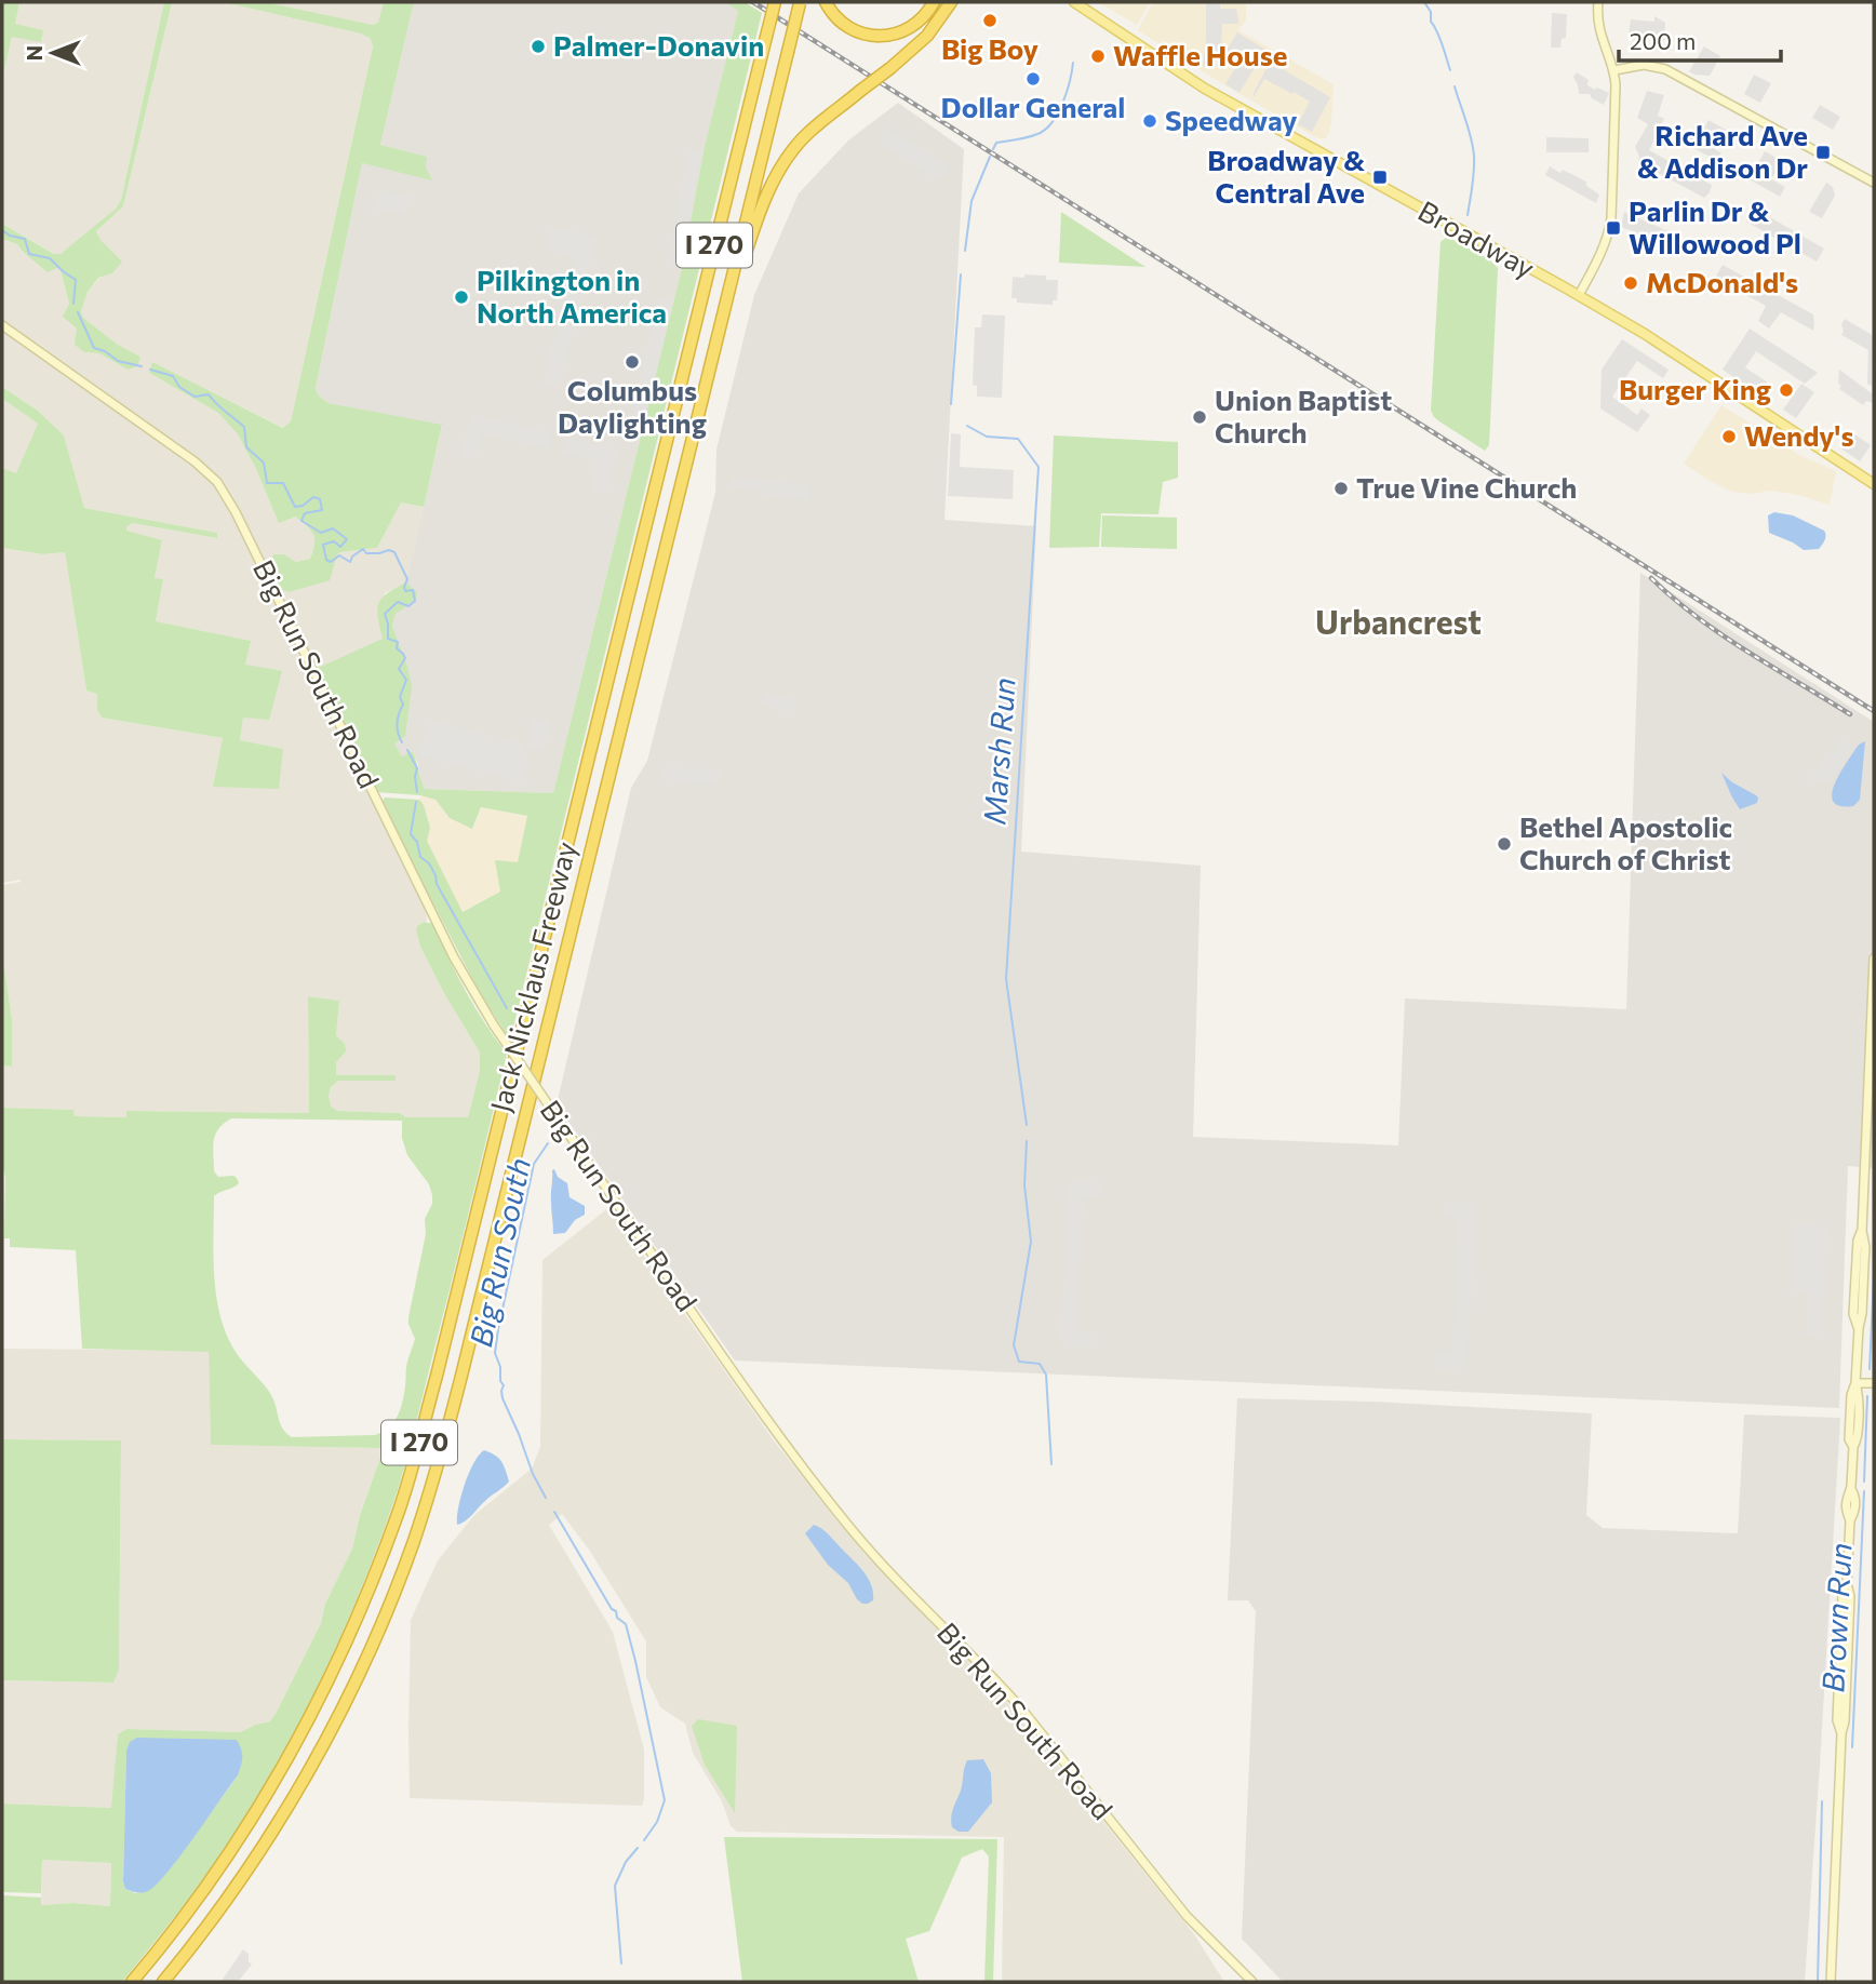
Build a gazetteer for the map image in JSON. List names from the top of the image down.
{
  "streets": {
    "highway": ["I 270", "Jack Nicklaus Freeway"],
    "main road": ["Broadway"],
    "street": ["Big Run South Road"]
  },
  "districts": ["Urbancrest"],
  "water": ["Marsh Run", "Big Run South", "Brown Run"],
  "places": {
    "other": [
      "Big Boy",
      "Palmer-Donavin",
      "Waffle House",
      "Dollar General",
      "Speedway",
      "McDonald's",
      "Pilkington in North America",
      "Columbus Daylighting",
      "Burger King",
      "Union Baptist Church",
      "Wendy's",
      "True Vine Church",
      "Bethel Apostolic Church of Christ"
    ],
    "transit": ["Richard Ave & Addison Dr", "Broadway & Central Ave", "Parlin Dr & Willowood Pl"]
  },
  "scale_bar": "200 m",
  "north": "left"
}
